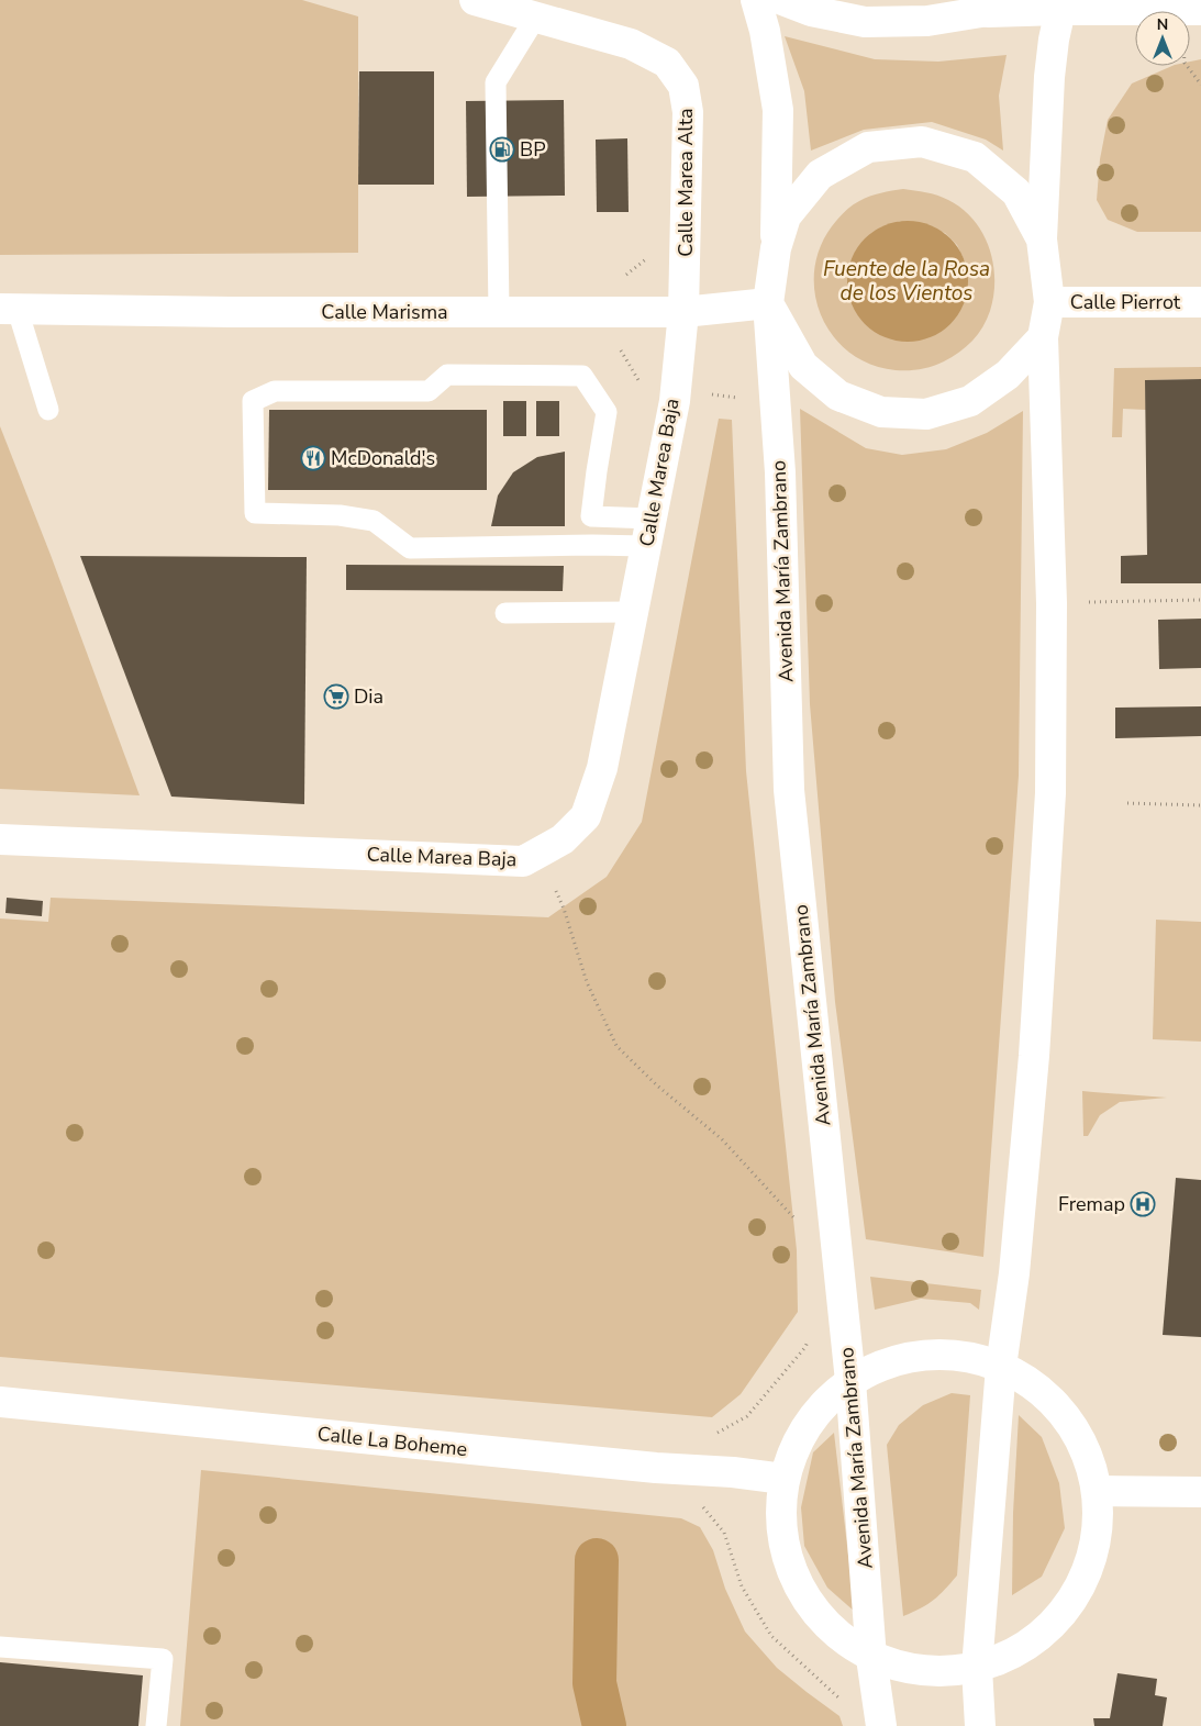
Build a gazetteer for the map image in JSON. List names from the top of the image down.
{
  "streets": {
    "main road": [
      "Calle Marea Alta",
      "Calle Pierrot",
      "Calle Marisma",
      "Calle Marea Baja",
      "Avenida María Zambrano",
      "Calle La Boheme"
    ]
  },
  "crossings": [
    ["Calle Marea Alta", "Calle Marisma"],
    ["Calle Marea Alta", "Calle Marea Baja"],
    ["Calle Marisma", "Calle Marea Baja"],
    ["Calle Marisma", "Avenida María Zambrano"]
  ],
  "water": ["Fuente de la Rosa de los Vientos"],
  "places": {
    "fuel station": ["BP"],
    "restaurant": ["McDonald's"],
    "supermarket": ["Dia"],
    "hospital": ["Fremap"]
  },
  "north": "top"
}
